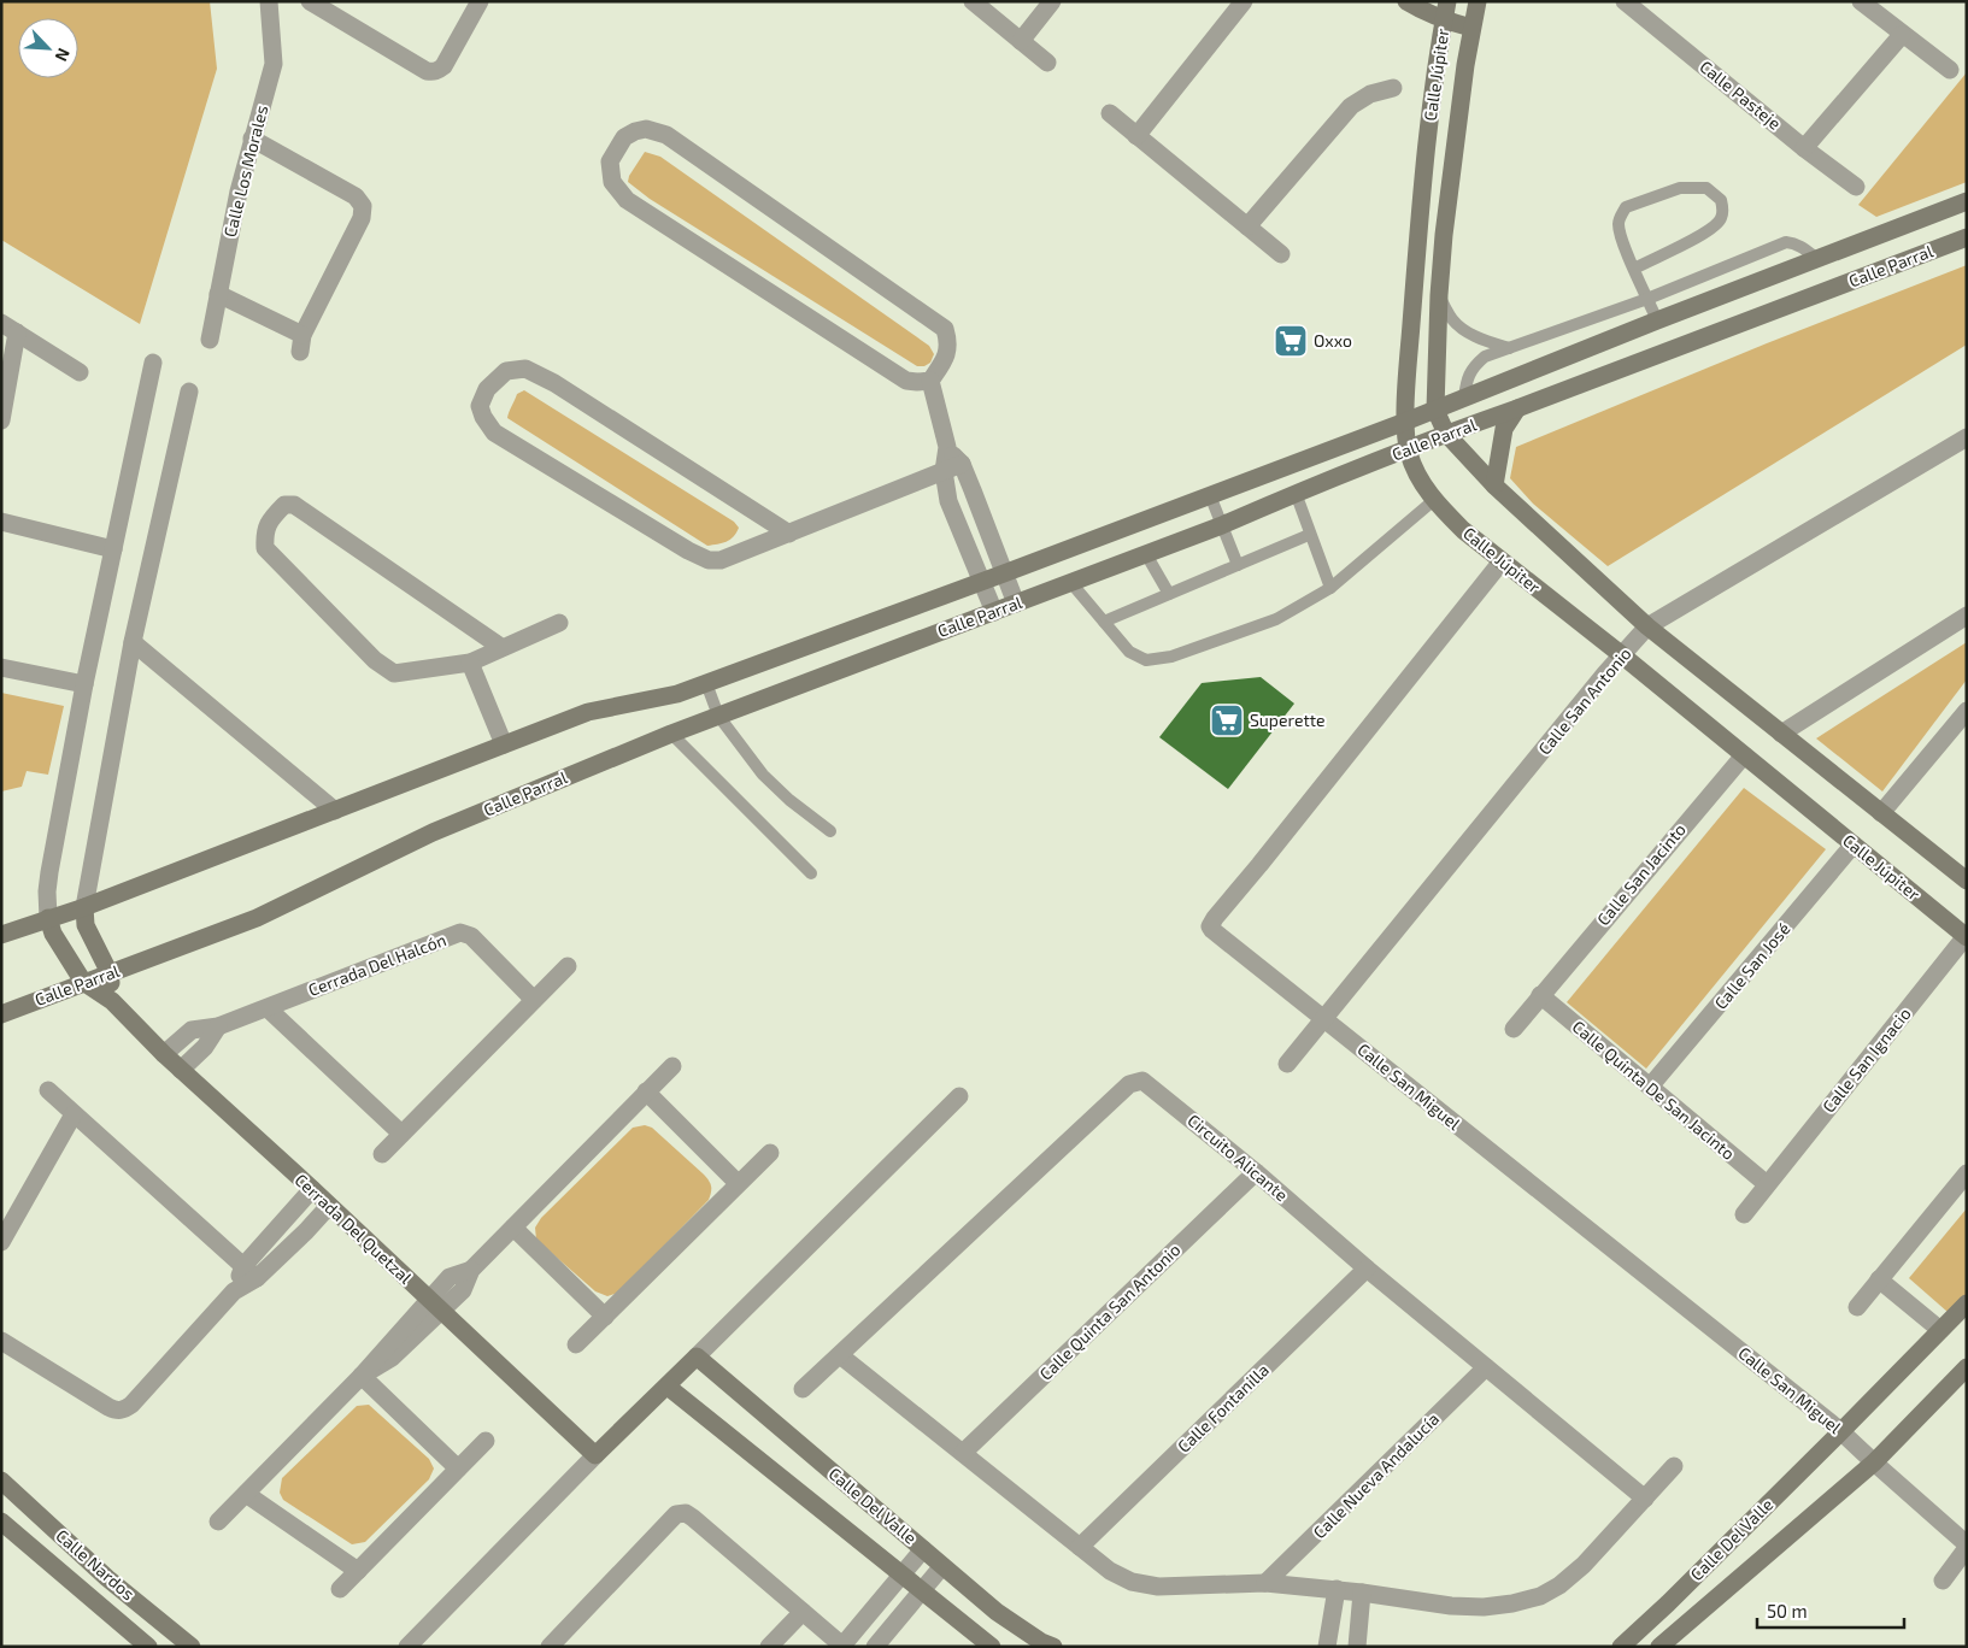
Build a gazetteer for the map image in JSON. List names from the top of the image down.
{
  "streets": {
    "street": [
      "Calle Júpiter",
      "Calle Pasteje",
      "Calle Los Morales",
      "Calle Parral",
      "Calle San Antonio",
      "Calle San Jacinto",
      "Cerrada Del Halcón",
      "Calle San José",
      "Calle San Ignacio",
      "Calle San Miguel",
      "Calle Quinta De San Jacinto",
      "Circuito Alicante",
      "Cerrada Del Quetzal",
      "Calle Quinta San Antonio",
      "Calle Fontanilla",
      "Calle Nueva Andalucía",
      "Calle Del Valle",
      "Calle Nardos"
    ]
  },
  "crossings": [
    ["Calle Júpiter", "Calle Parral"],
    ["Calle Júpiter", "Calle San Antonio"],
    ["Calle Júpiter", "Calle San Jacinto"],
    ["Calle Júpiter", "Calle San José"],
    ["Calle Júpiter", "Calle San Ignacio"],
    ["Calle Júpiter", "Calle San Miguel"],
    ["Calle Parral", "Cerrada Del Quetzal"],
    ["Calle San Antonio", "Calle San Miguel"],
    ["Calle San Jacinto", "Calle Quinta De San Jacinto"],
    ["Cerrada Del Halcón", "Cerrada Del Quetzal"],
    ["Calle San José", "Calle Quinta De San Jacinto"],
    ["Calle San Ignacio", "Calle Quinta De San Jacinto"],
    ["Calle San Miguel", "Calle Del Valle"],
    ["Circuito Alicante", "Calle Quinta San Antonio"],
    ["Circuito Alicante", "Calle Fontanilla"],
    ["Circuito Alicante", "Calle Nueva Andalucía"]
  ],
  "places": {
    "supermarket": ["Oxxo", "Superette"]
  },
  "scale_bar": "50 m",
  "north": "bottom right"
}
